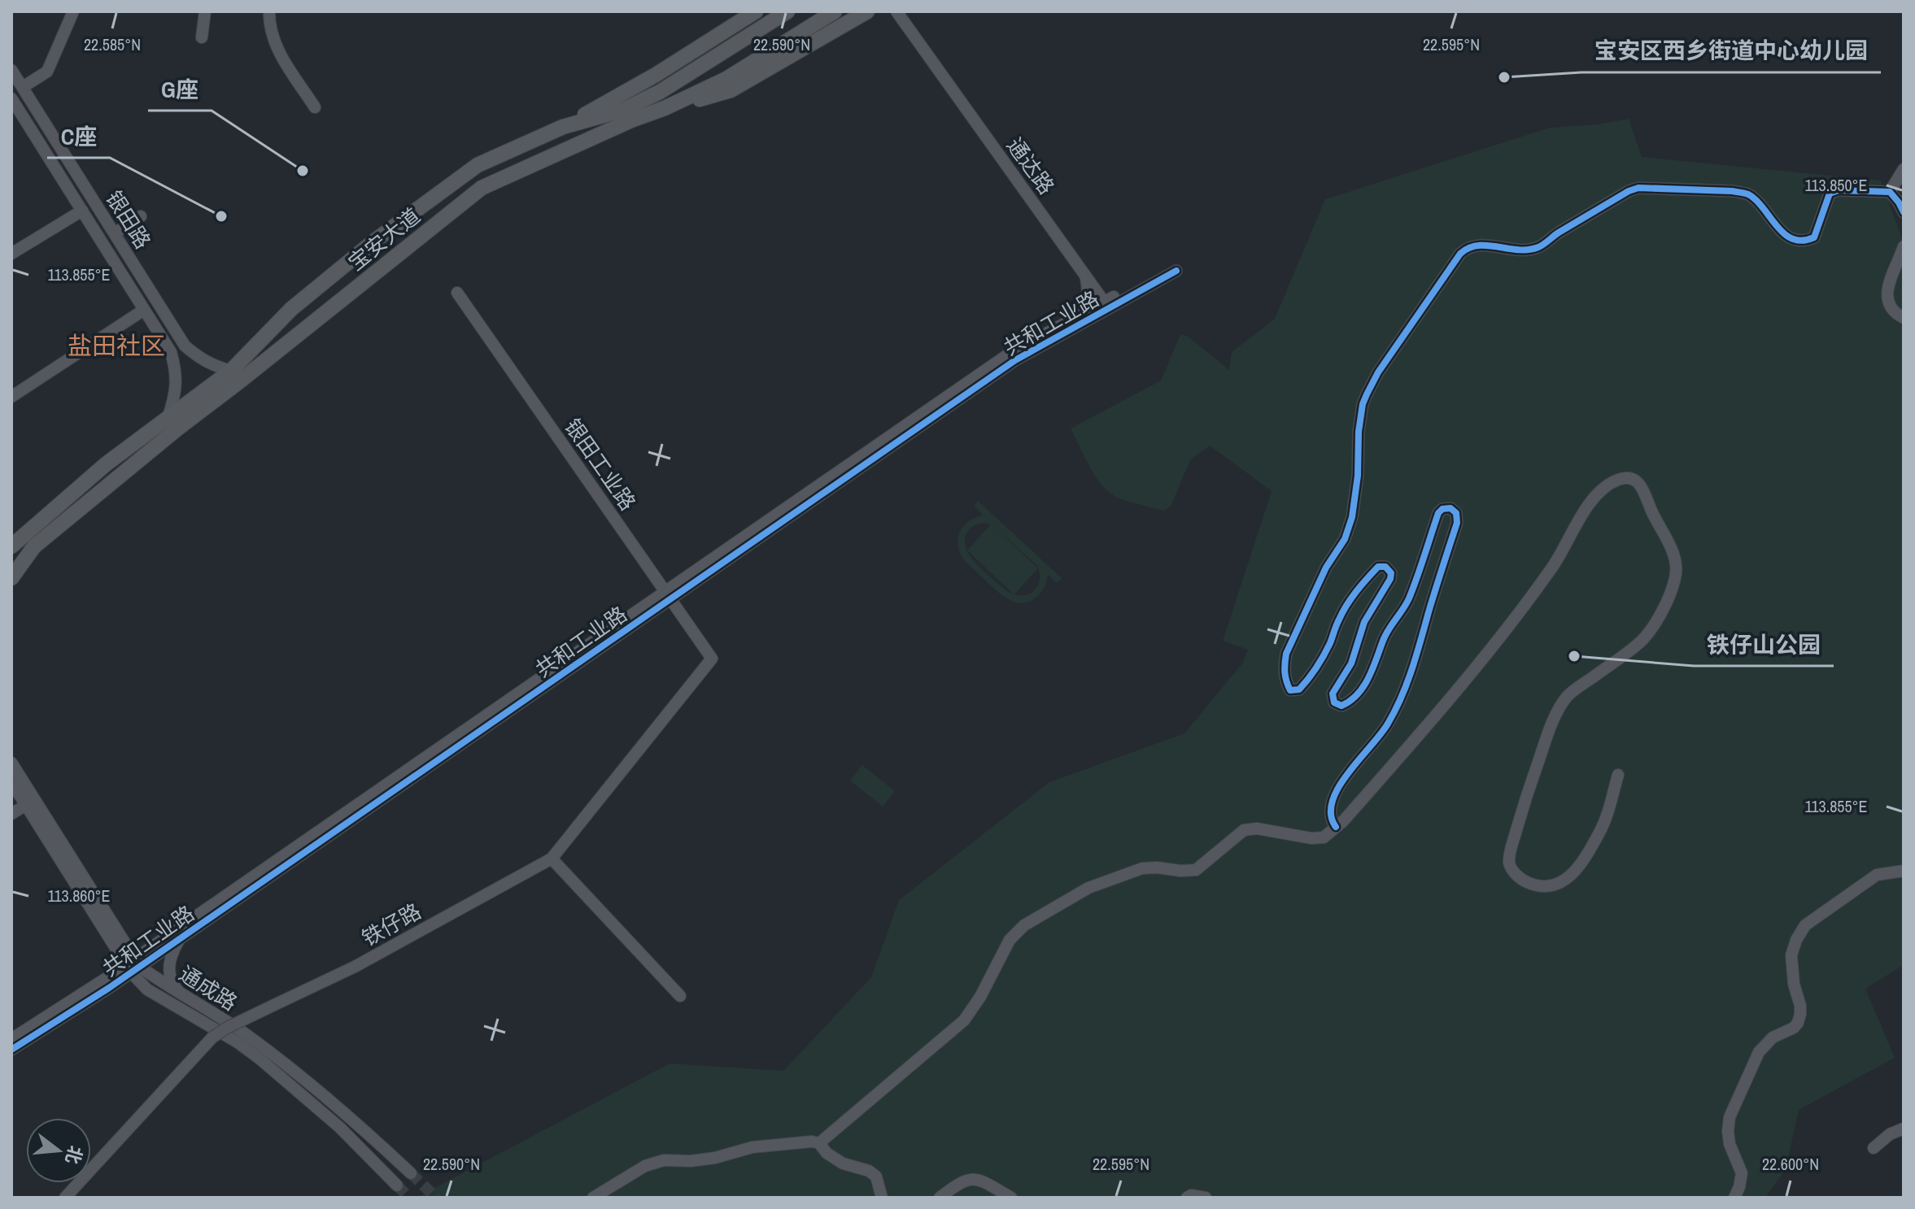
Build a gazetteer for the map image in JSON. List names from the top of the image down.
{
  "streets": {
    "main road": ["宝安大道"],
    "street": [
      "通达路",
      "银田路",
      "共和工业路",
      "银田工业路",
      "铁仔路",
      "通成路"
    ]
  },
  "crossings": [
    ["通达路", "共和工业路"],
    ["银田路", "宝安大道"],
    ["共和工业路", "银田工业路"],
    ["共和工业路", "通成路"],
    ["银田工业路", "铁仔路"]
  ],
  "districts": ["盐田社区"],
  "places": [
    "宝安区西乡街道中心幼儿园",
    "G座",
    "C座",
    "铁仔山公园"
  ],
  "north": "right",
  "coordinates": [
    "22.585°N",
    "22.590°N",
    "22.595°N",
    "113.850°E",
    "113.855°E",
    "113.860°E",
    "22.600°N"
  ]
}
